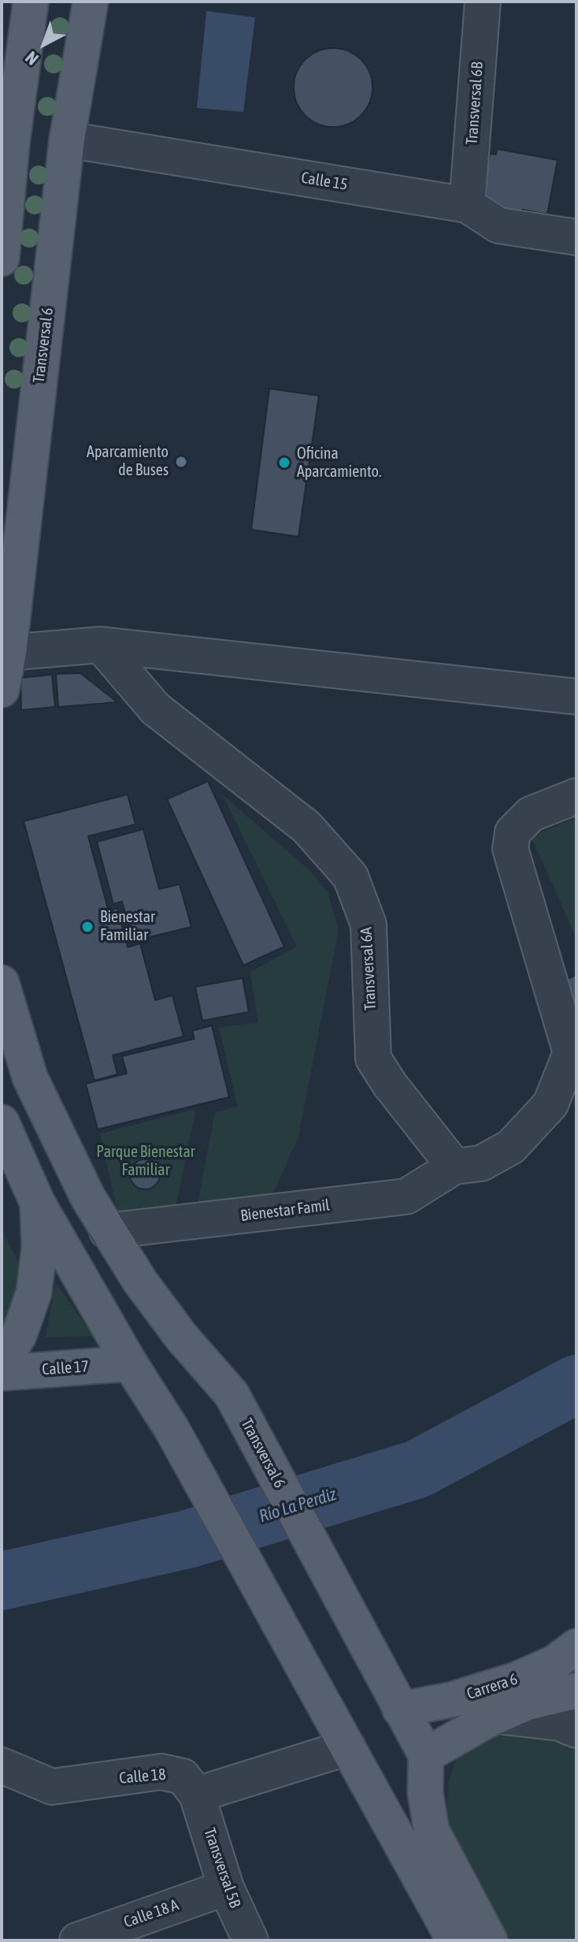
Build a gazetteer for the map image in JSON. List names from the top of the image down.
{
  "streets": {
    "main road": ["Transversal 6", "Calle 17", "Carrera 6"],
    "street": [
      "Transversal 6B",
      "Calle 15",
      "Transversal 6A",
      "Bienestar Famil",
      "Calle 18",
      "Transversal 5B",
      "Calle 18 A"
    ]
  },
  "crossings": [
    ["Transversal 6B", "Calle 15"],
    ["Calle 15", "Transversal 6"],
    ["Transversal 6", "Bienestar Famil"],
    ["Transversal 6", "Carrera 6"],
    ["Transversal 6A", "Bienestar Famil"],
    ["Calle 18", "Transversal 5B"],
    ["Transversal 5B", "Calle 18 A"]
  ],
  "water": ["Río La Perdiz"],
  "parks": ["Parque Bienestar Familiar"],
  "places": ["Aparcamiento de Buses", "Oficina Aparcamiento.", "Bienestar Familiar"],
  "north": "bottom left"
}
